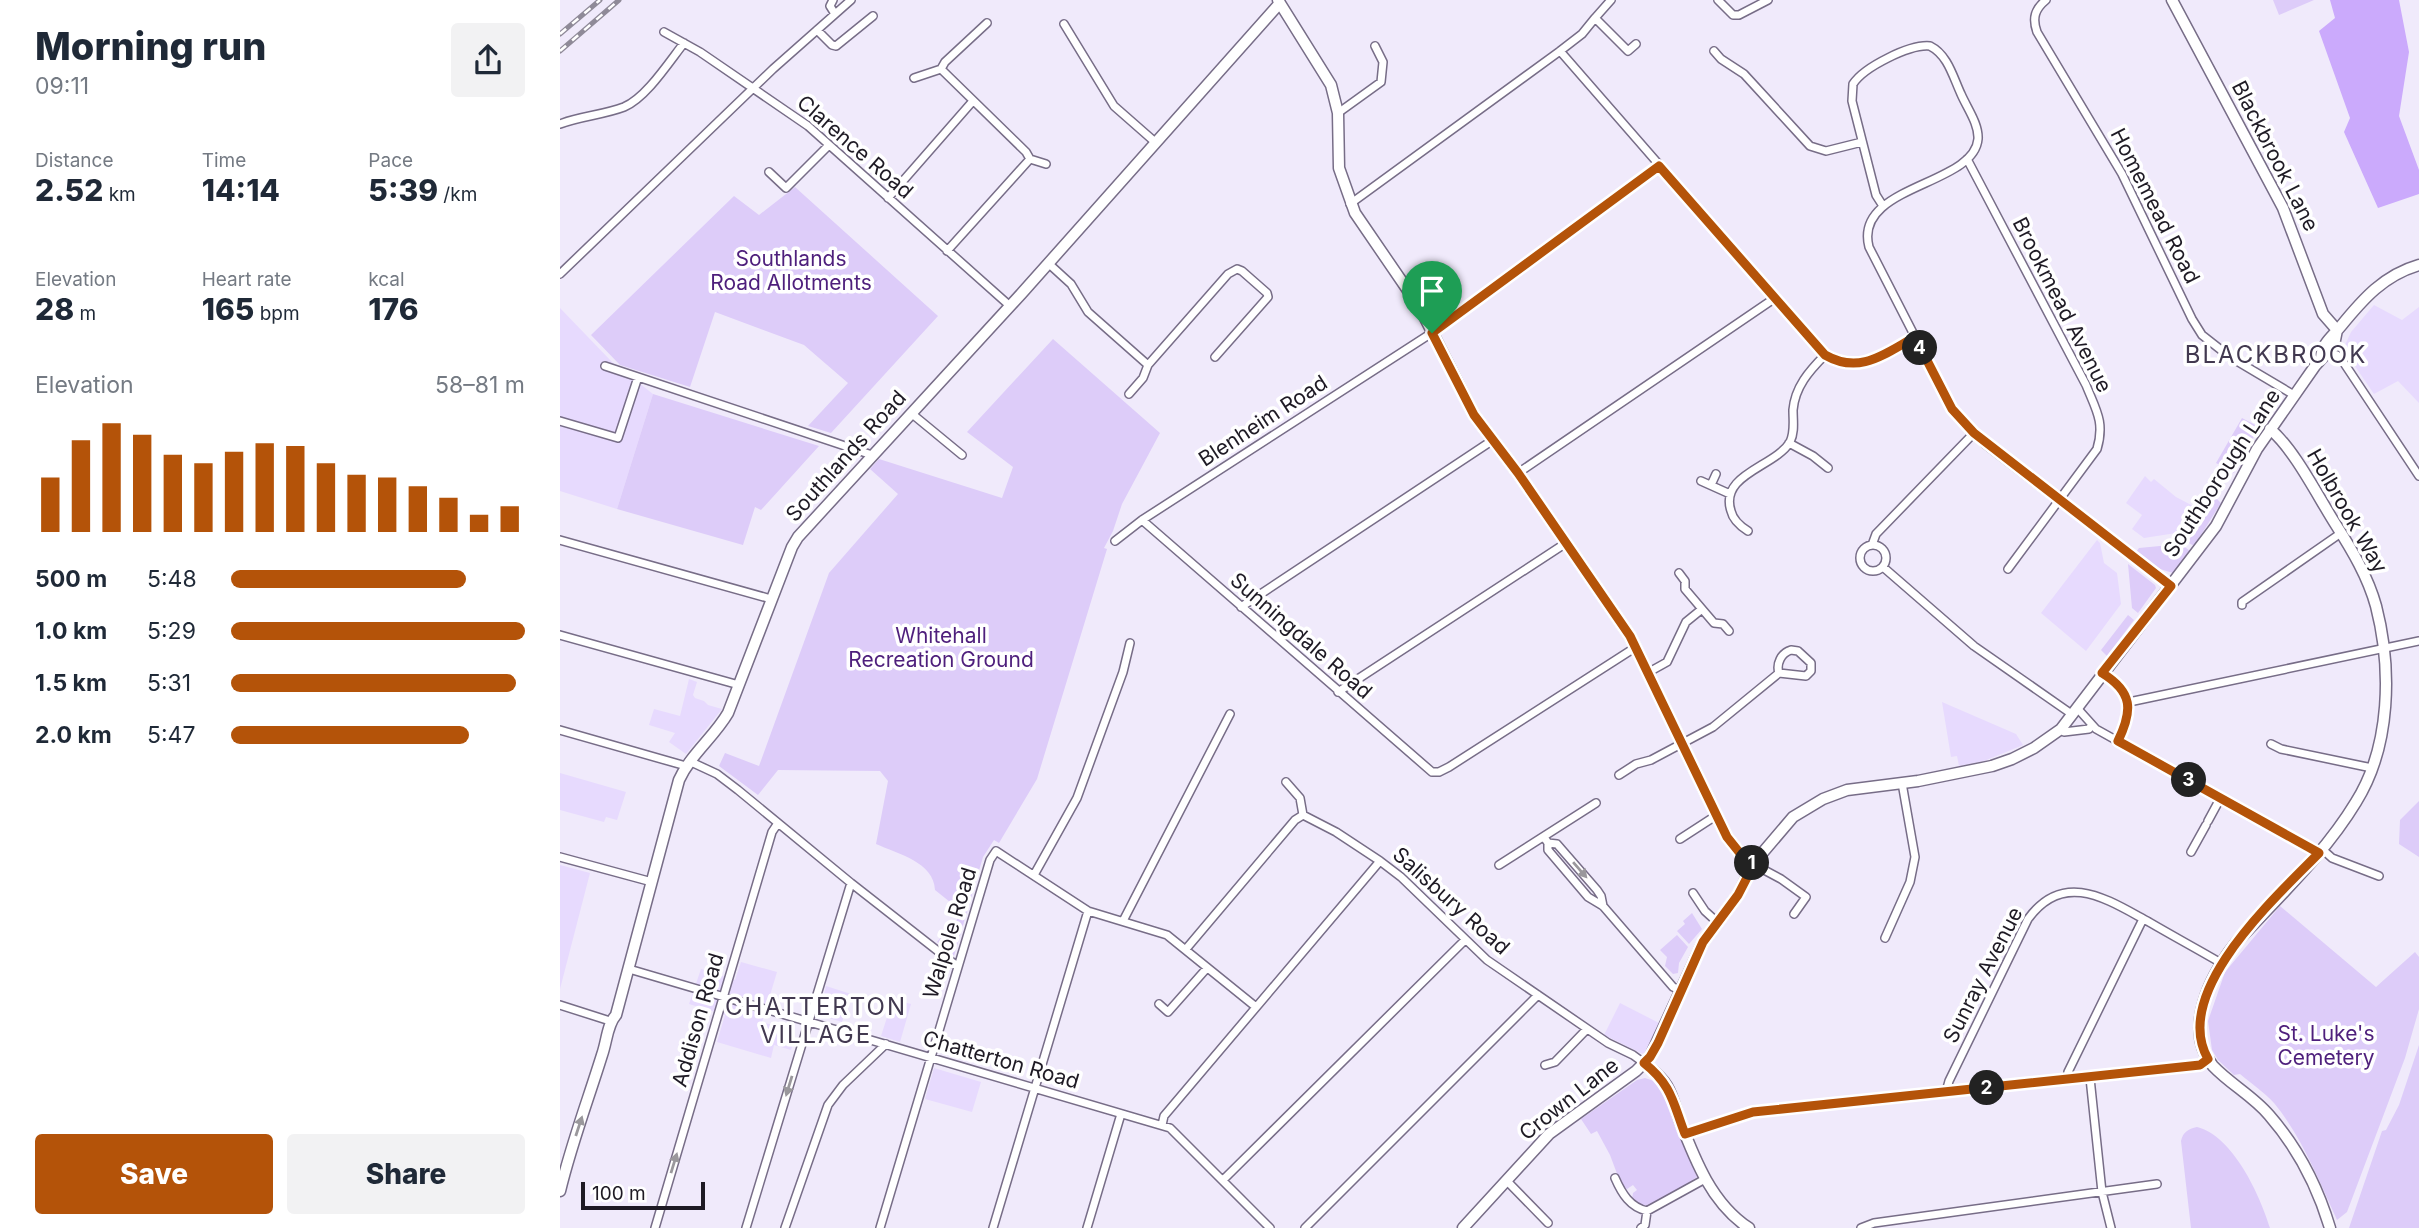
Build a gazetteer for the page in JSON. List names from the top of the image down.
{
  "streets": {
    "street": [
      "Clarence Road",
      "Blackbrook Lane",
      "Homemead Road",
      "Brookmead Avenue",
      "Blenheim Road",
      "Southlands Road",
      "Southborough Lane",
      "Holbrook Way",
      "Sunningdale Road",
      "Salisbury Road",
      "Walpole Road",
      "Sunray Avenue",
      "Addison Road",
      "Chatterton Road",
      "Crown Lane"
    ]
  },
  "crossings": [
    ["Clarence Road", "Southlands Road"],
    ["Blackbrook Lane", "Southborough Lane"],
    ["Homemead Road", "Southborough Lane"],
    ["Blenheim Road", "Sunningdale Road"],
    ["Southlands Road", "Chatterton Road"],
    ["Southborough Lane", "Holbrook Way"],
    ["Southborough Lane", "Salisbury Road"],
    ["Southborough Lane", "Crown Lane"],
    ["Holbrook Way", "Sunray Avenue"],
    ["Salisbury Road", "Crown Lane"],
    ["Walpole Road", "Chatterton Road"],
    ["Addison Road", "Chatterton Road"]
  ],
  "one_way": ["Addison Road"],
  "districts": ["BLACKBROOK", "CHATTERTON VILLAGE"],
  "parks": ["Southlands Road Allotments", "Whitehall Recreation Ground", "St. Luke's Cemetery"],
  "scale_bar": "100 m",
  "page": {
    "heading": ["Morning run", "09:11"],
    "stats": [
      ["Distance", "2.52 km"],
      ["Time", "14:14"],
      ["Pace", "5:39 /km"],
      ["Elevation", "28 m"],
      ["Heart rate", "165 bpm"],
      ["kcal", "176"]
    ],
    "pins": [
      "4",
      "3",
      "1",
      "2"
    ],
    "chart": ["Elevation", "58–81 m"],
    "list": [
      {
        "name": "500 m",
        "note": "5:48"
      },
      {
        "name": "1.0 km",
        "note": "5:29"
      },
      {
        "name": "1.5 km",
        "note": "5:31"
      },
      {
        "name": "2.0 km",
        "note": "5:47"
      }
    ],
    "buttons": ["Save", "Share"],
    "scale": "100 m"
  }
}
